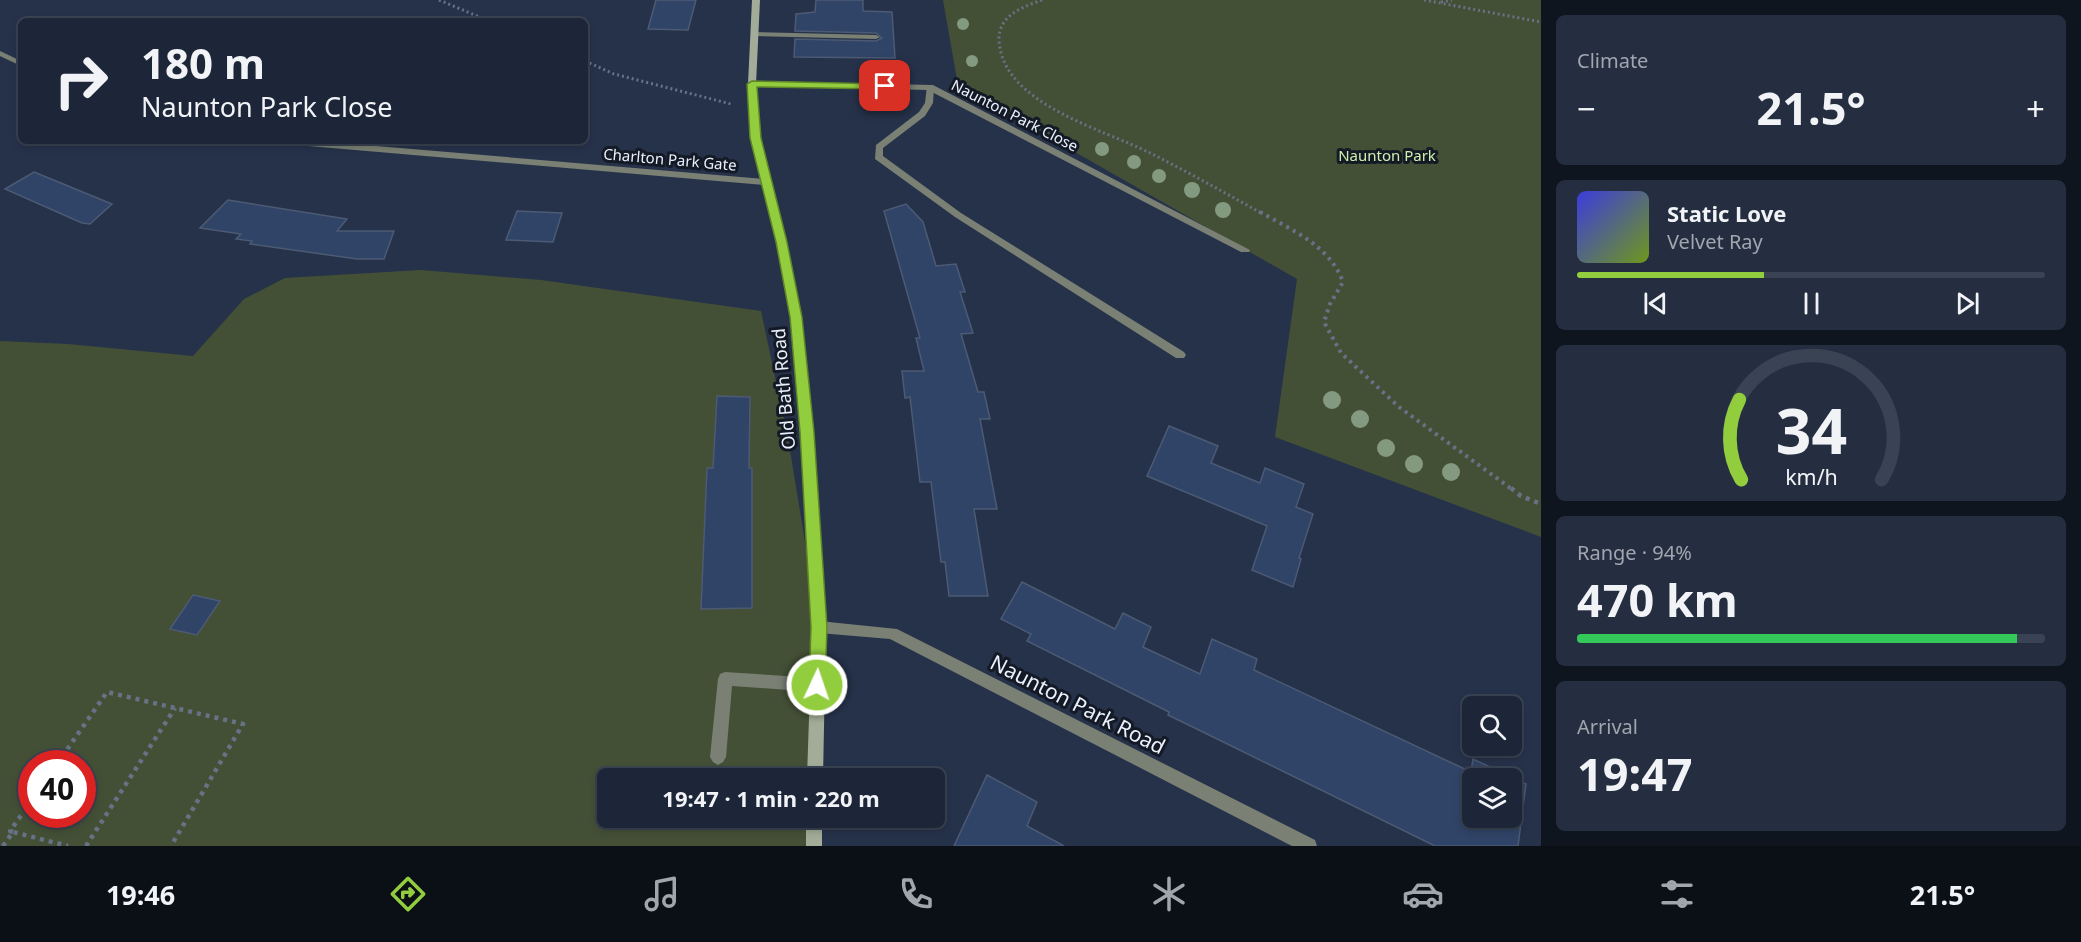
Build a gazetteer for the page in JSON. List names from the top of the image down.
{
  "streets": {
    "street": [
      "Naunton Park Close",
      "Charlton Park Gate",
      "Old Bath Road",
      "Naunton Park Road"
    ]
  },
  "crossings": [
    ["Naunton Park Close", "Old Bath Road"],
    ["Charlton Park Gate", "Old Bath Road"],
    ["Old Bath Road", "Naunton Park Road"]
  ],
  "parks": ["Naunton Park"],
  "page": {
    "tile": [
      "Climate",
      ["Range · 94%", "470 km"],
      ["Arrival", "19:47"]
    ],
    "turn": ["180 m", "Naunton Park Close"],
    "heat": ["−", "21.5°", "+"],
    "song": ["Static Love", "Velvet Ray"],
    "limit": "40",
    "trip": "19:47 · 1 min · 220 m",
    "tabs": ["19:46", "21.5°"],
    "gauge": ["34", "km/h"]
  }
}
